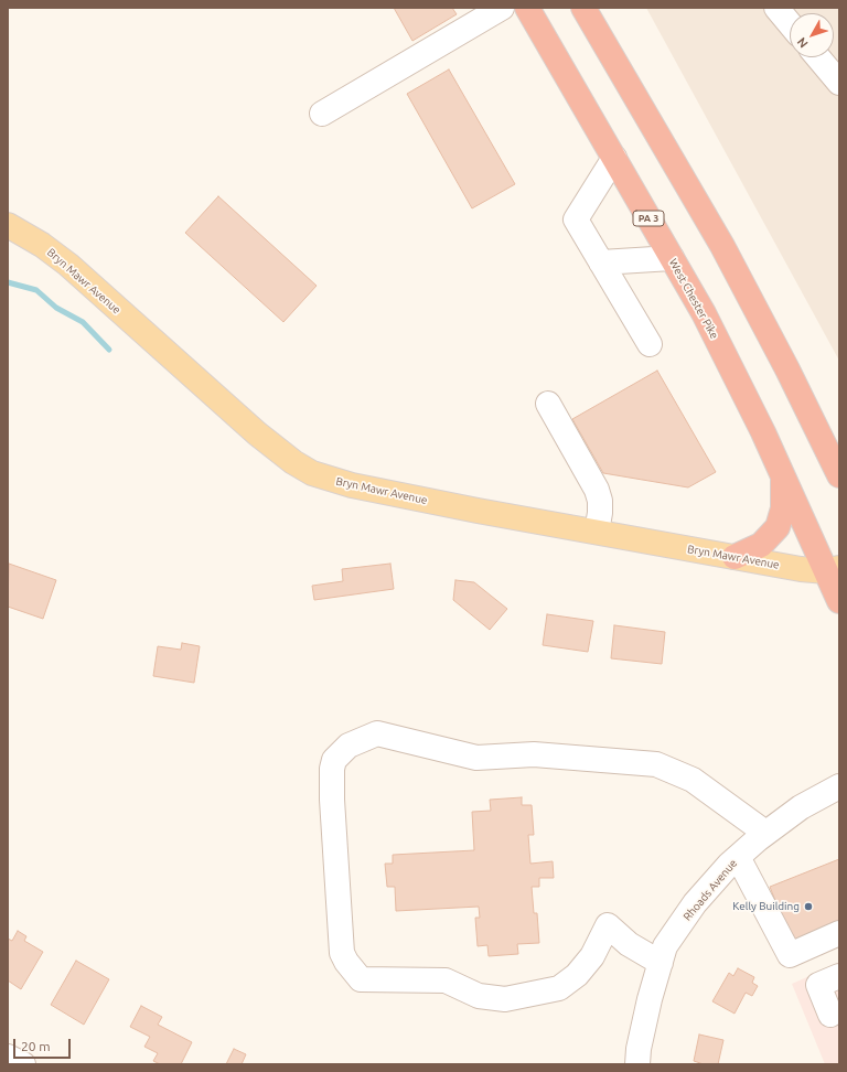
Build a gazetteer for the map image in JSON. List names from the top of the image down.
{
  "streets": {
    "highway": ["PA 3", "West Chester Pike"],
    "main road": ["Bryn Mawr Avenue"],
    "street": ["Rhoads Avenue"]
  },
  "crossings": [
    ["Bryn Mawr Avenue", "West Chester Pike"]
  ],
  "places": ["Kelly Building"],
  "scale_bar": "20 m",
  "north": "bottom left"
}
